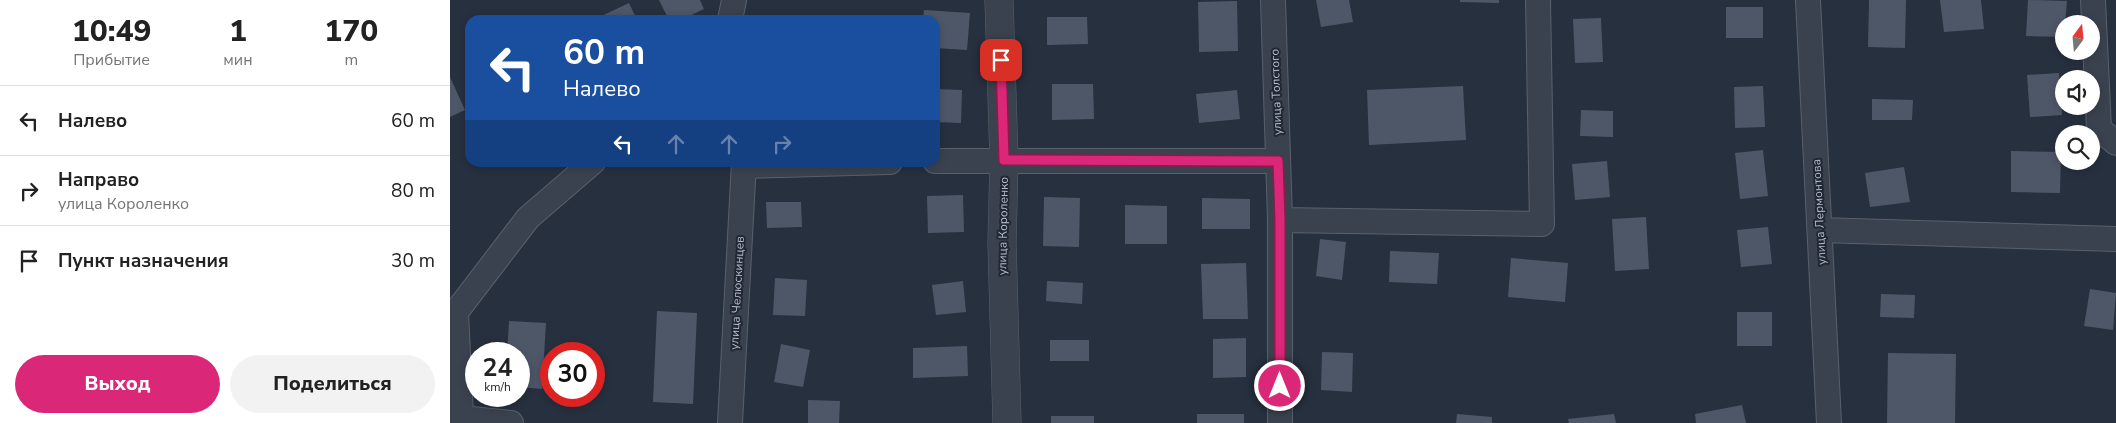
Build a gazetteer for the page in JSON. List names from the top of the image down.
{
  "streets": {
    "street": [
      "улица Толстого",
      "улица Лермонтова",
      "улица Короленко",
      "улица Челюскинцев"
    ]
  },
  "north": "top",
  "page": {
    "eta": [
      "10:49",
      "Прибытие",
      "1",
      "мин",
      "170",
      "m"
    ],
    "turn": ["60 m", "Налево"],
    "list": [
      {
        "name": "Налево",
        "value": "60 m"
      },
      {
        "name": "Направо",
        "note": "улица Короленко",
        "value": "80 m"
      },
      {
        "name": "Пункт назначения",
        "value": "30 m"
      }
    ],
    "speed": "24 km/h",
    "limit": "30",
    "buttons": ["Выход", "Поделиться"]
  }
}
